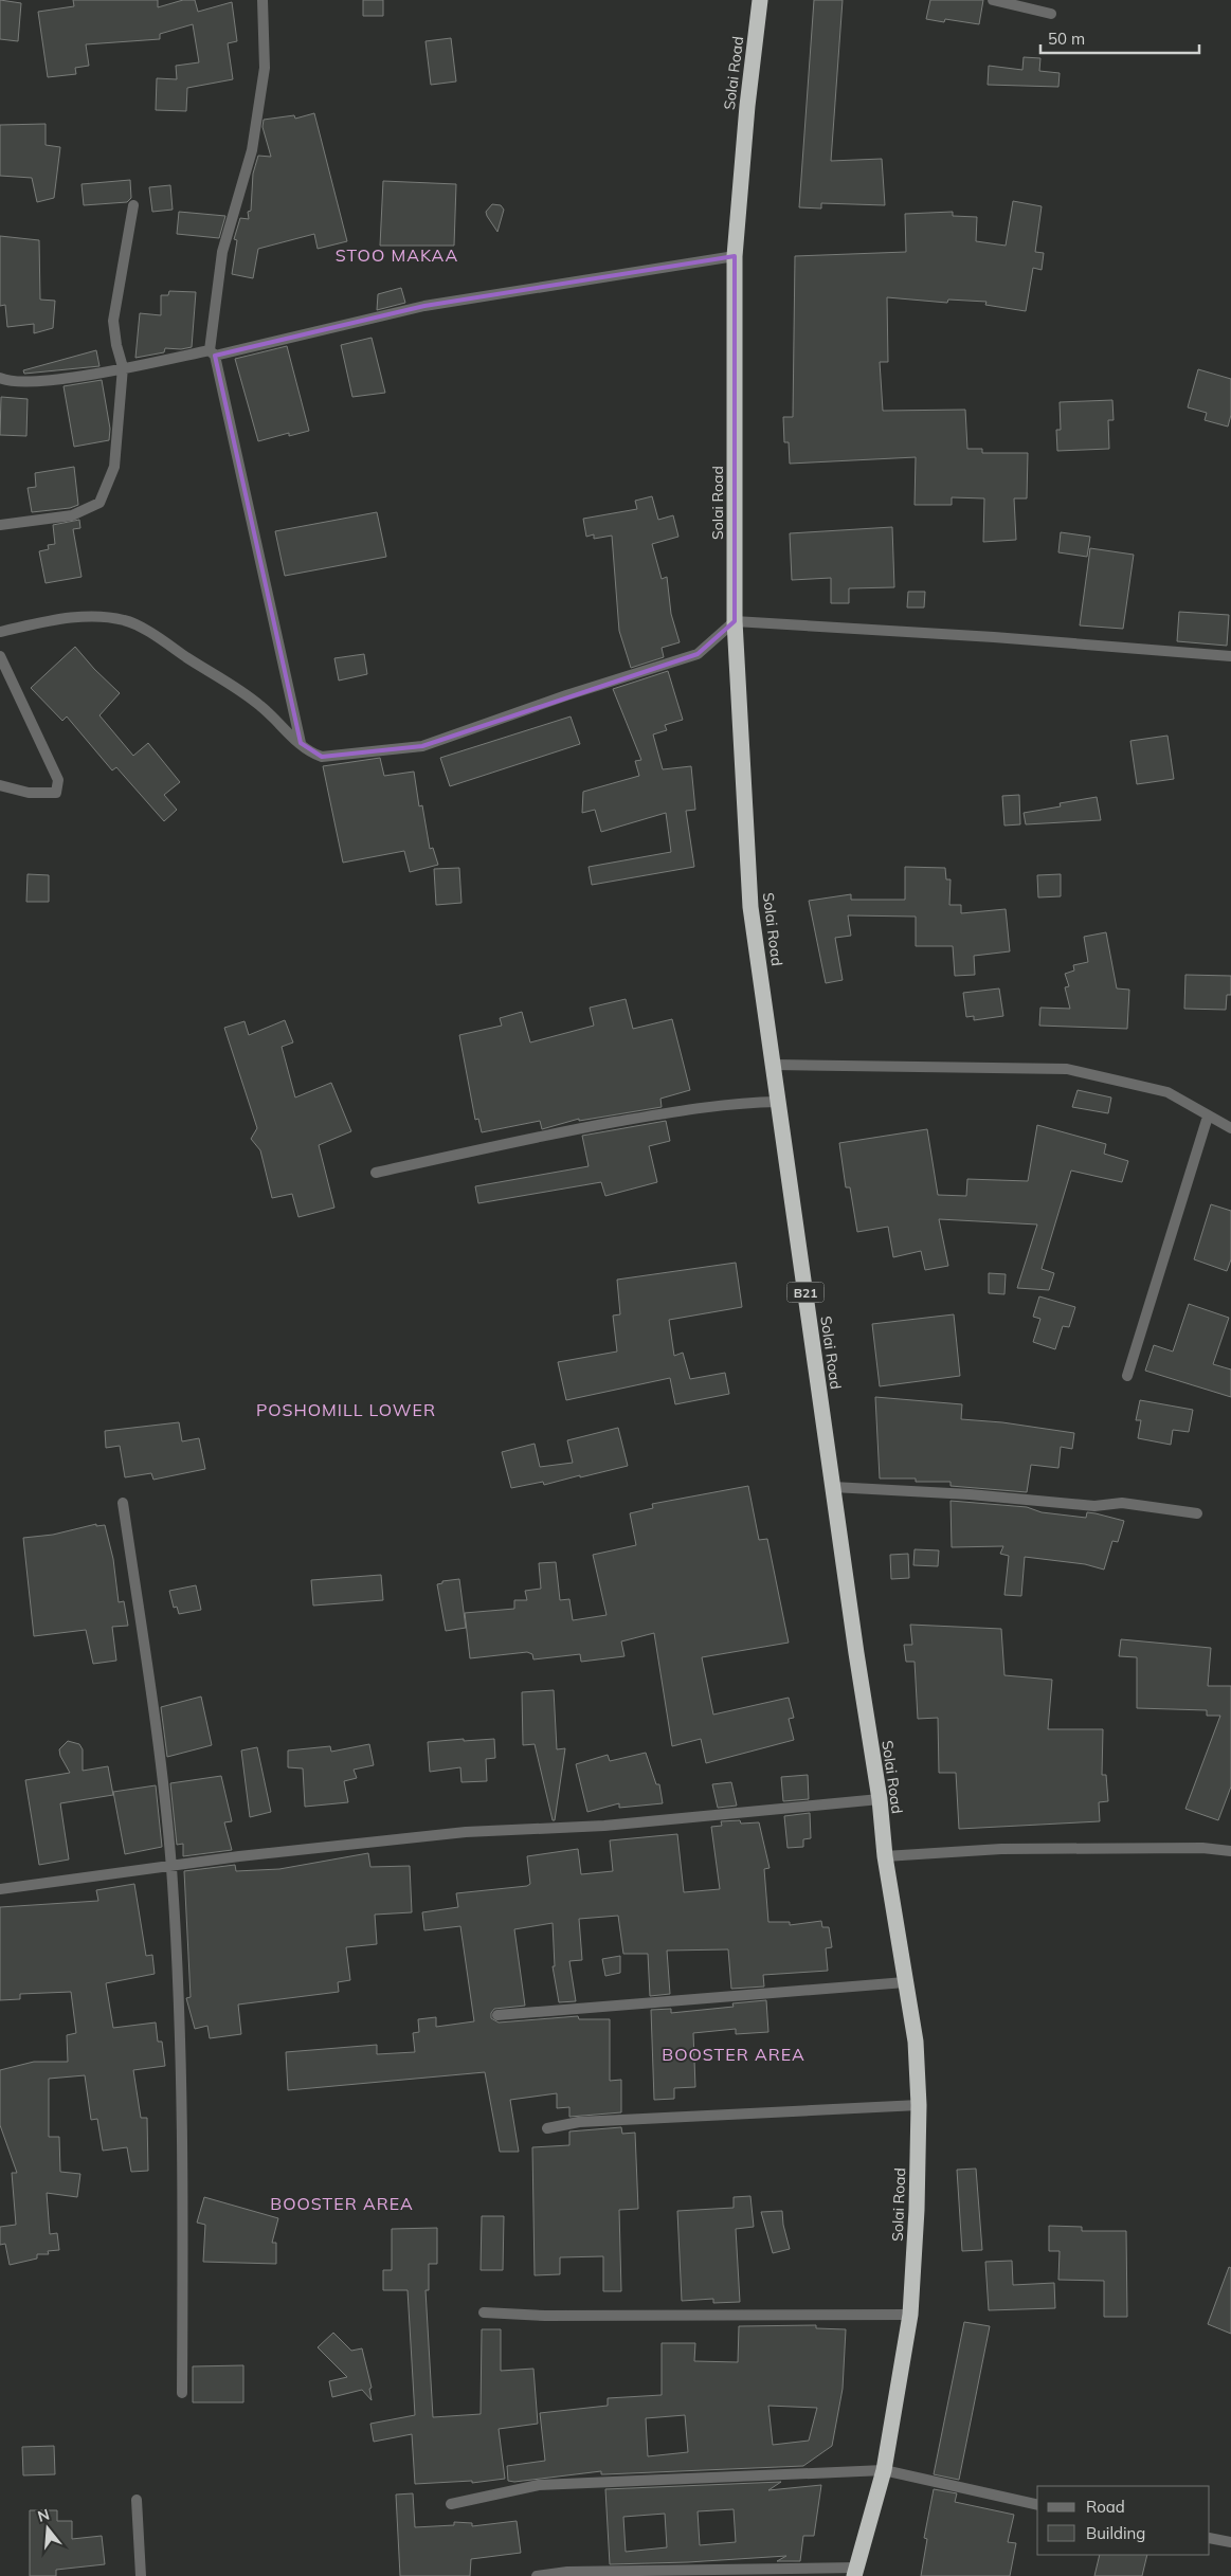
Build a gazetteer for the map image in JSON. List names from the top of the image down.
{
  "streets": {
    "highway": ["Solai Road", "B21"]
  },
  "districts": [
    "STOO MAKAA",
    "POSHOMILL LOWER",
    "BOOSTER AREA",
    "BOOSTER AREA"
  ],
  "legend": ["Road", "Building"],
  "scale_bar": "50 m",
  "north": "top"
}
